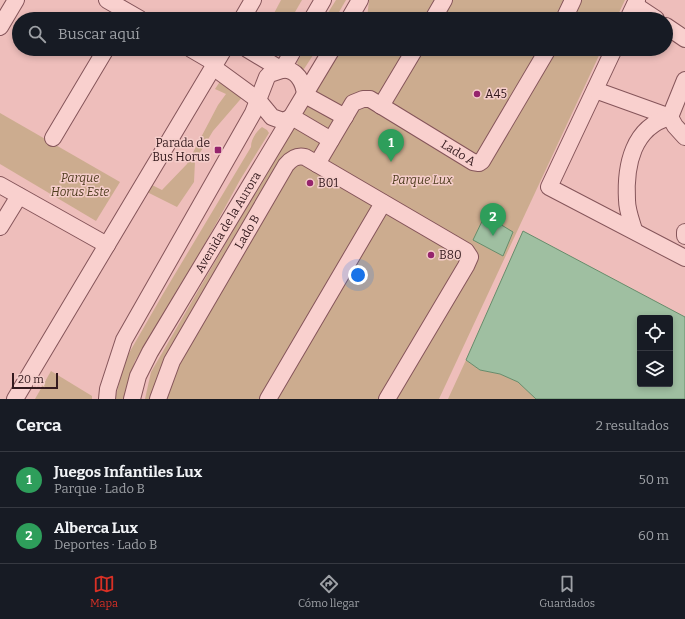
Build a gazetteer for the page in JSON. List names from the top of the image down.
{
  "streets": {
    "street": ["Lado A", "Avenida de la Aurora", "Lado B"]
  },
  "parks": ["Parque Horus Este", "Parque Lux"],
  "places": {
    "other": ["A45", "B01", "B80"],
    "transit": ["Parada de Bus Horus"]
  },
  "scale_bar": "20 m",
  "page": {
    "search": "Buscar aquí",
    "pins": ["1", "2"],
    "scale": "20 m",
    "heading": ["Cerca", "2 resultados"],
    "list": [
      {
        "mark": "1",
        "name": "Juegos Infantiles Lux",
        "note": "Parque · Lado B",
        "value": "50 m"
      },
      {
        "mark": "2",
        "name": "Alberca Lux",
        "note": "Deportes · Lado B",
        "value": "60 m"
      }
    ],
    "nav": ["Mapa", "Cómo llegar", "Guardados"]
  }
}
